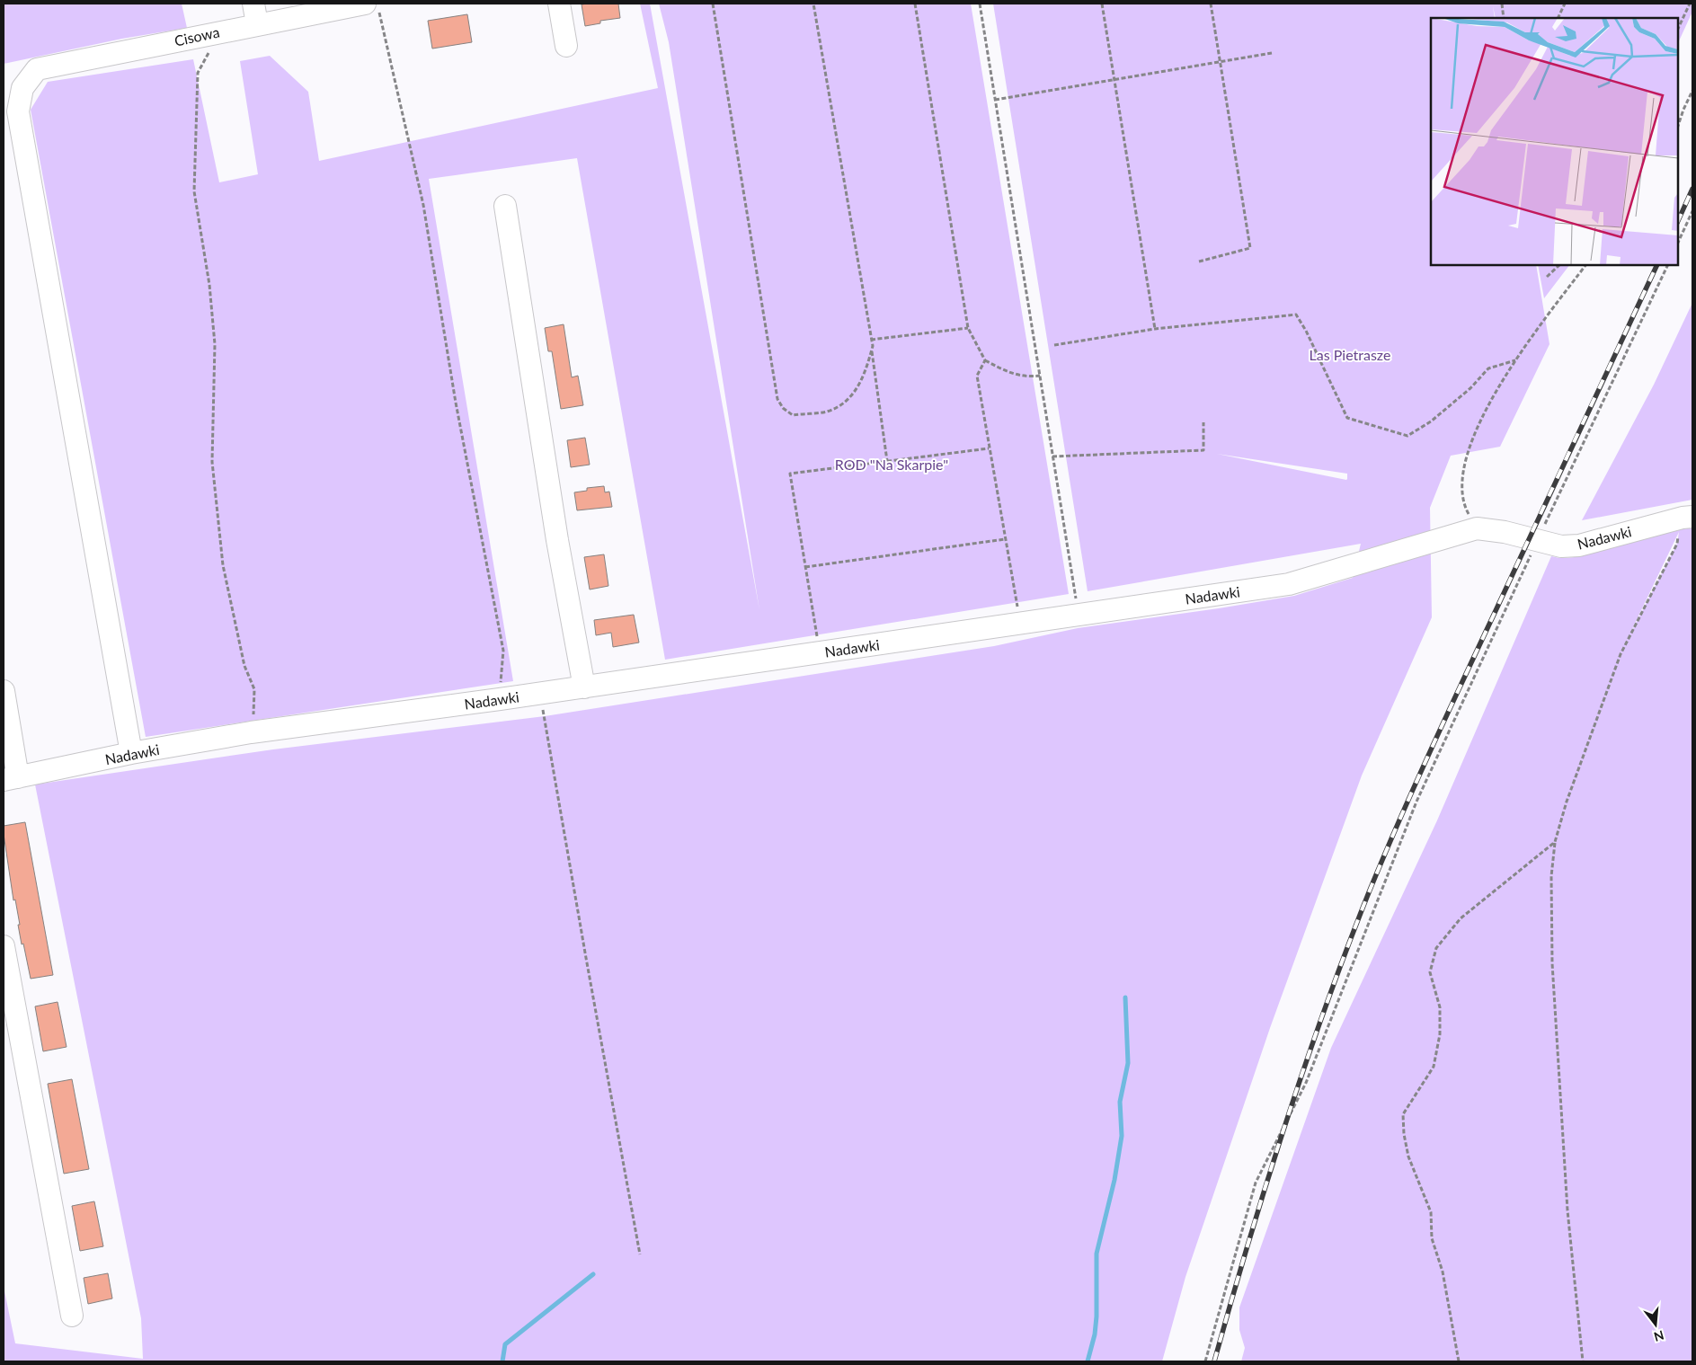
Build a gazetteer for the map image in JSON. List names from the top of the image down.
{
  "streets": {
    "street": ["Cisowa", "Nadawki"]
  },
  "crossings": [
    ["Cisowa", "Nadawki"]
  ],
  "parks": ["Las Pietrasze", "ROD \"Na Skarpie\""],
  "north": "bottom"
}
